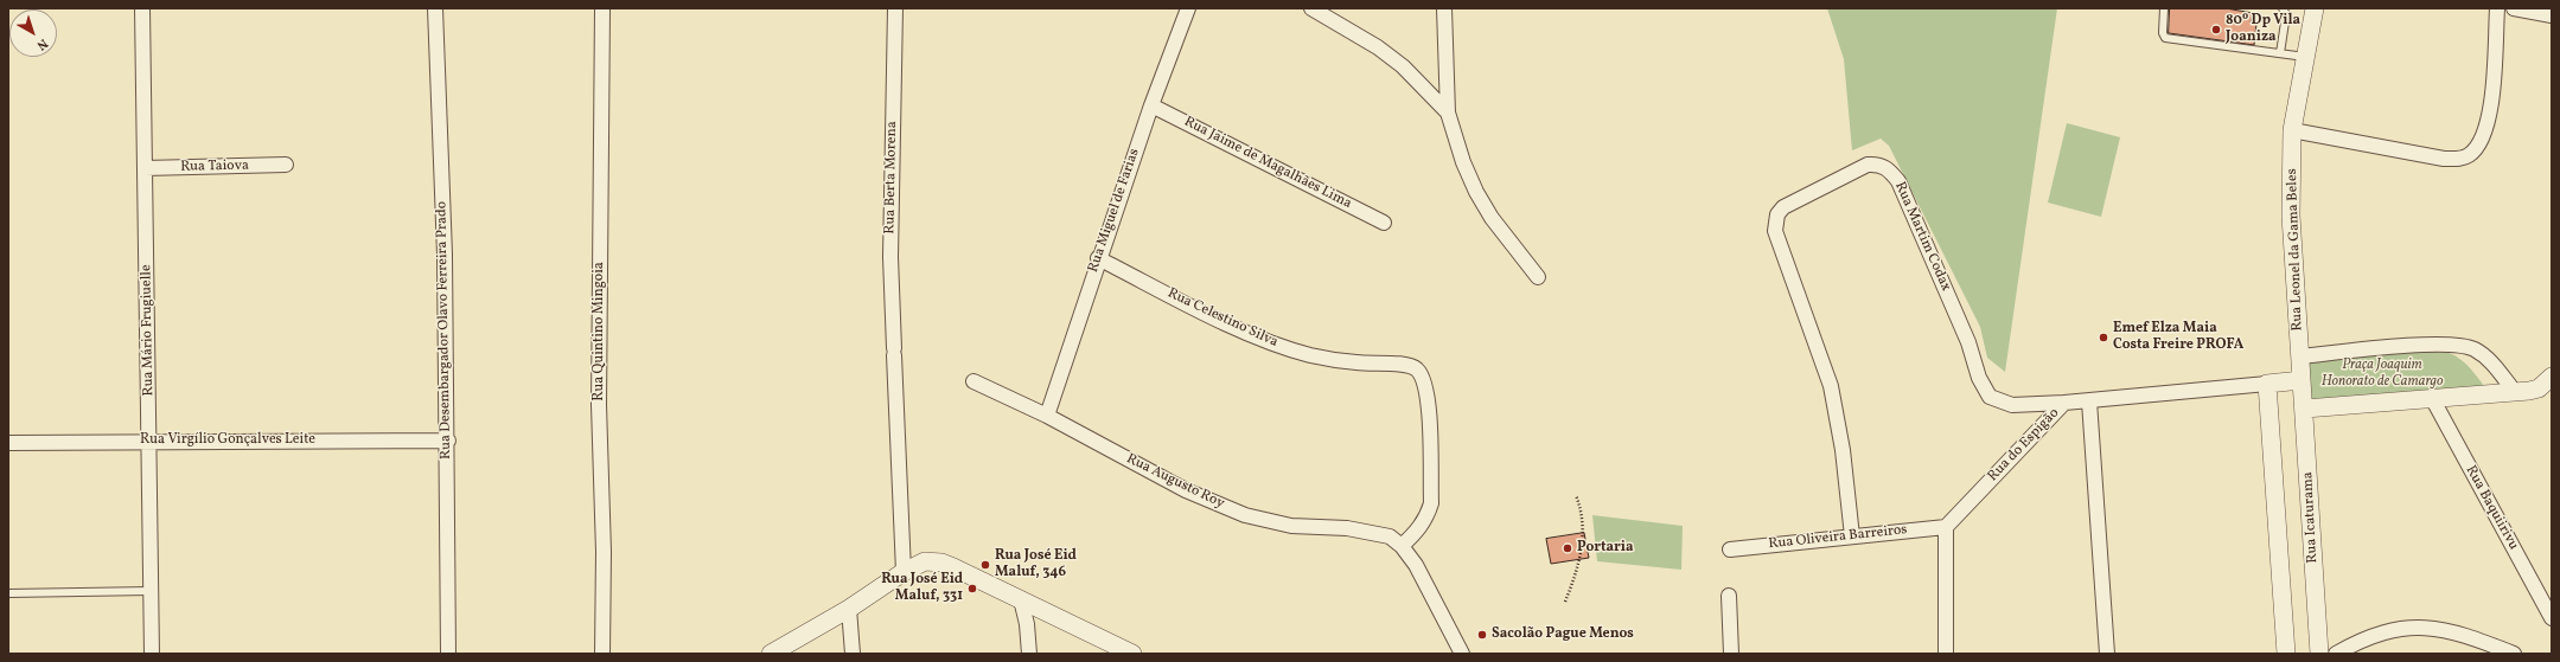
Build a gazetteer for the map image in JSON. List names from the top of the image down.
{
  "streets": {
    "street": [
      "Rua Jaime de Magalhães Lima",
      "Rua Taiova",
      "Rua Berta Morena",
      "Rua Miguel de Farias",
      "Rua Martim Codax",
      "Rua Leonel da Gama Beles",
      "Rua Celestino Silva",
      "Rua Mário Frugiuelle",
      "Rua Desembargador Olavo Ferreira Prado",
      "Rua Quintino Mingoia",
      "Rua Virgílio Gonçalves Leite",
      "Rua do Espigão",
      "Rua Augusto Roy",
      "Rua Baquiirivu",
      "Rua Icaturama",
      "Rua Oliveira Barreiros"
    ]
  },
  "crossings": [
    ["Rua Jaime de Magalhães Lima", "Rua Miguel de Farias"],
    ["Rua Taiova", "Rua Mário Frugiuelle"],
    ["Rua Miguel de Farias", "Rua Celestino Silva"],
    ["Rua Miguel de Farias", "Rua Augusto Roy"],
    ["Rua Martim Codax", "Rua do Espigão"],
    ["Rua Martim Codax", "Rua Oliveira Barreiros"],
    ["Rua Leonel da Gama Beles", "Rua do Espigão"],
    ["Rua Leonel da Gama Beles", "Rua Icaturama"],
    ["Rua Celestino Silva", "Rua Augusto Roy"],
    ["Rua Mário Frugiuelle", "Rua Virgílio Gonçalves Leite"],
    ["Rua Desembargador Olavo Ferreira Prado", "Rua Virgílio Gonçalves Leite"],
    ["Rua do Espigão", "Rua Icaturama"],
    ["Rua do Espigão", "Rua Oliveira Barreiros"]
  ],
  "parks": ["Praça Joaquim Honorato de Camargo"],
  "places": [
    "80º Dp Vila Joaniza",
    "Emef Elza Maia Costa Freire PROFA",
    "Portaria",
    "Rua José Eid Maluf, 346",
    "Rua José Eid Maluf, 331",
    "Sacolão Pague Menos"
  ],
  "north": "bottom right"
}
